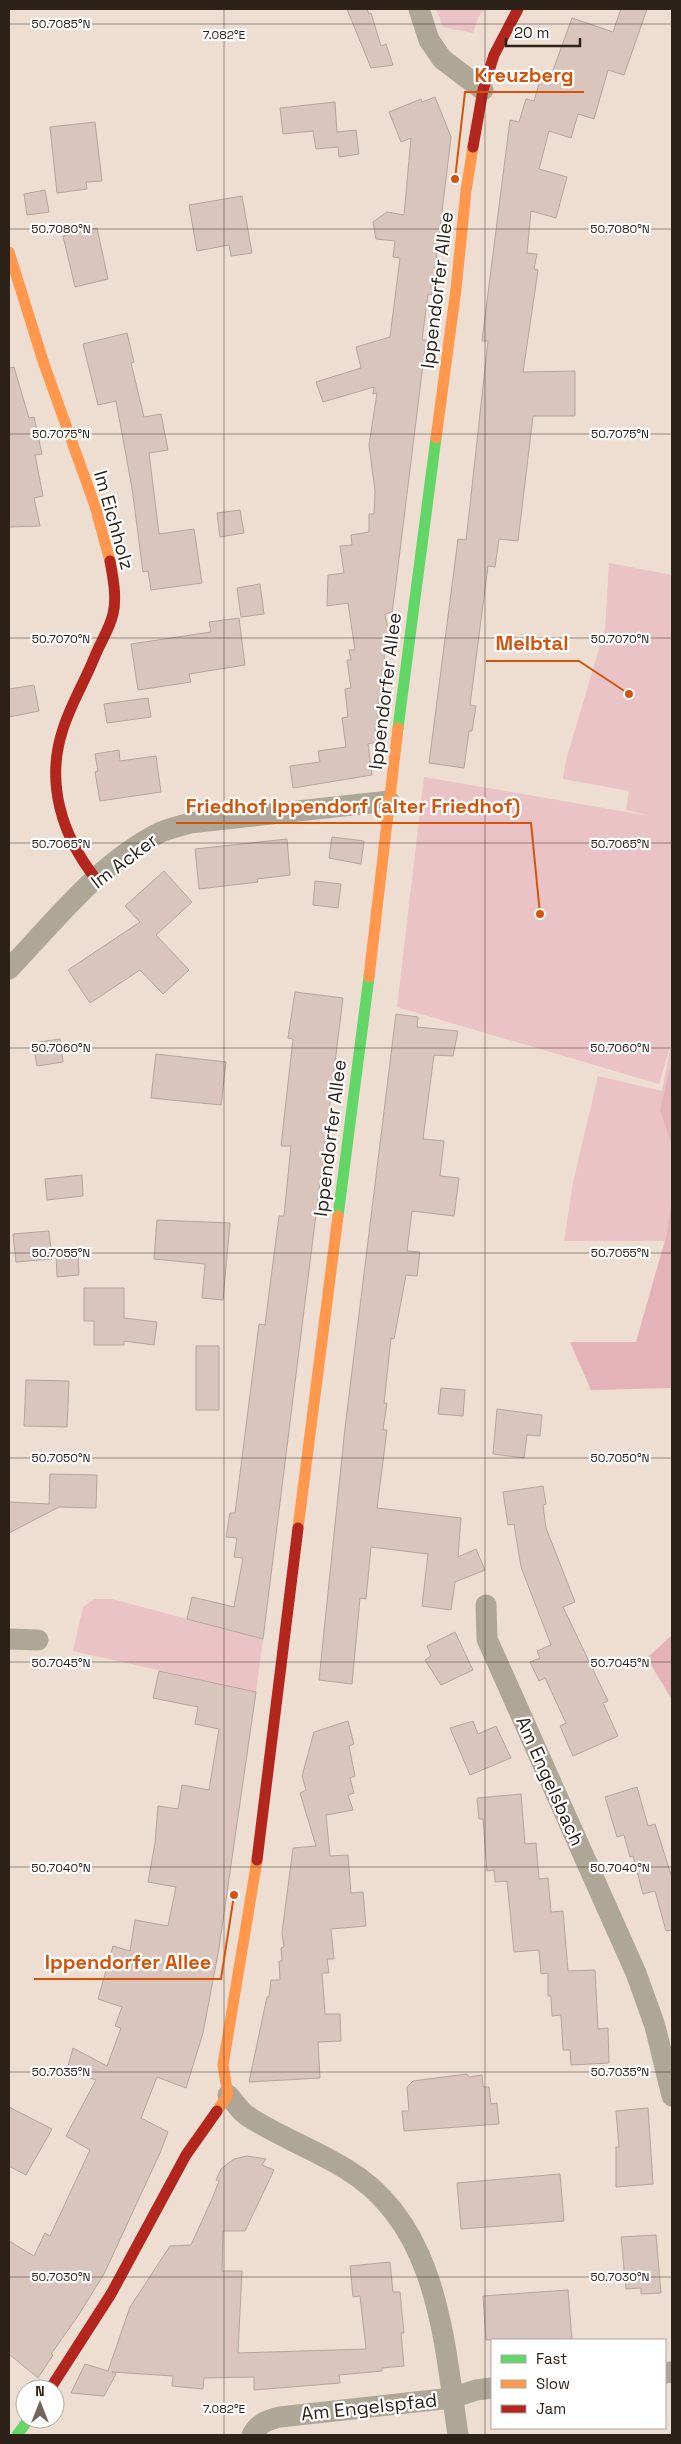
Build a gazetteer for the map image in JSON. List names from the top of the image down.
{
  "streets": {
    "street": [
      "Ippendorfer Allee",
      "Im Eichholz",
      "Im Acker",
      "Am Engelsbach",
      "Am Engelspfad"
    ]
  },
  "crossings": [
    ["Ippendorfer Allee", "Im Acker"],
    ["Im Eichholz", "Im Acker"]
  ],
  "places": [
    "Kreuzberg",
    "Melbtal",
    "Friedhof Ippendorf (alter Friedhof)",
    "Ippendorfer Allee"
  ],
  "legend": ["Fast", "Slow", "Jam"],
  "scale_bar": "20 m",
  "north": "top",
  "coordinates": [
    "50.7085°N",
    "7.082°E",
    "50.7080°N",
    "50.7075°N",
    "50.7070°N",
    "50.7065°N",
    "50.7060°N",
    "50.7055°N",
    "50.7050°N",
    "50.7045°N",
    "50.7040°N",
    "50.7035°N",
    "50.7030°N"
  ]
}
